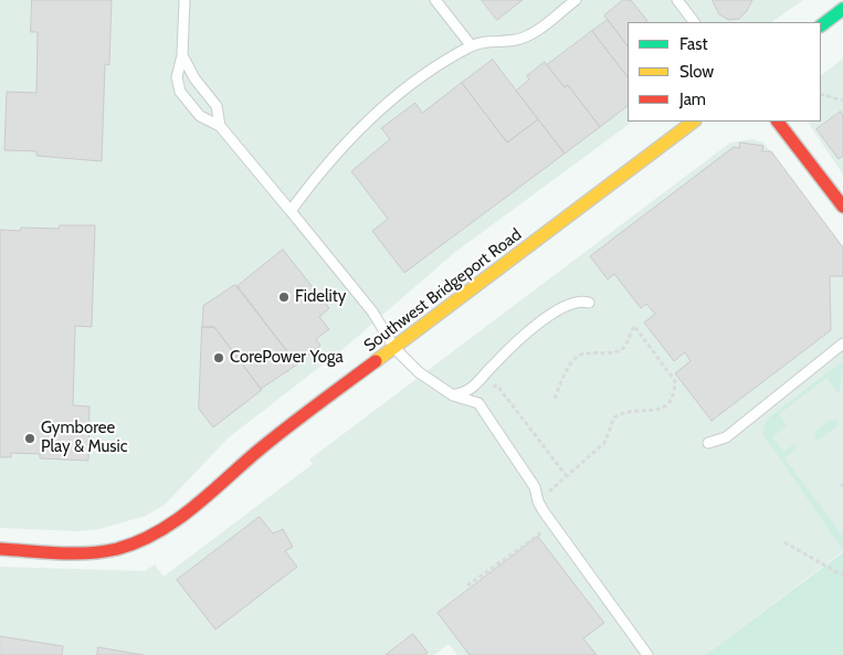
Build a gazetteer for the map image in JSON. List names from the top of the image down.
{
  "streets": {
    "street": ["Southwest Bridgeport Road"]
  },
  "places": ["Fidelity", "CorePower Yoga", "Gymboree Play & Music"],
  "legend": ["Fast", "Slow", "Jam"]
}
